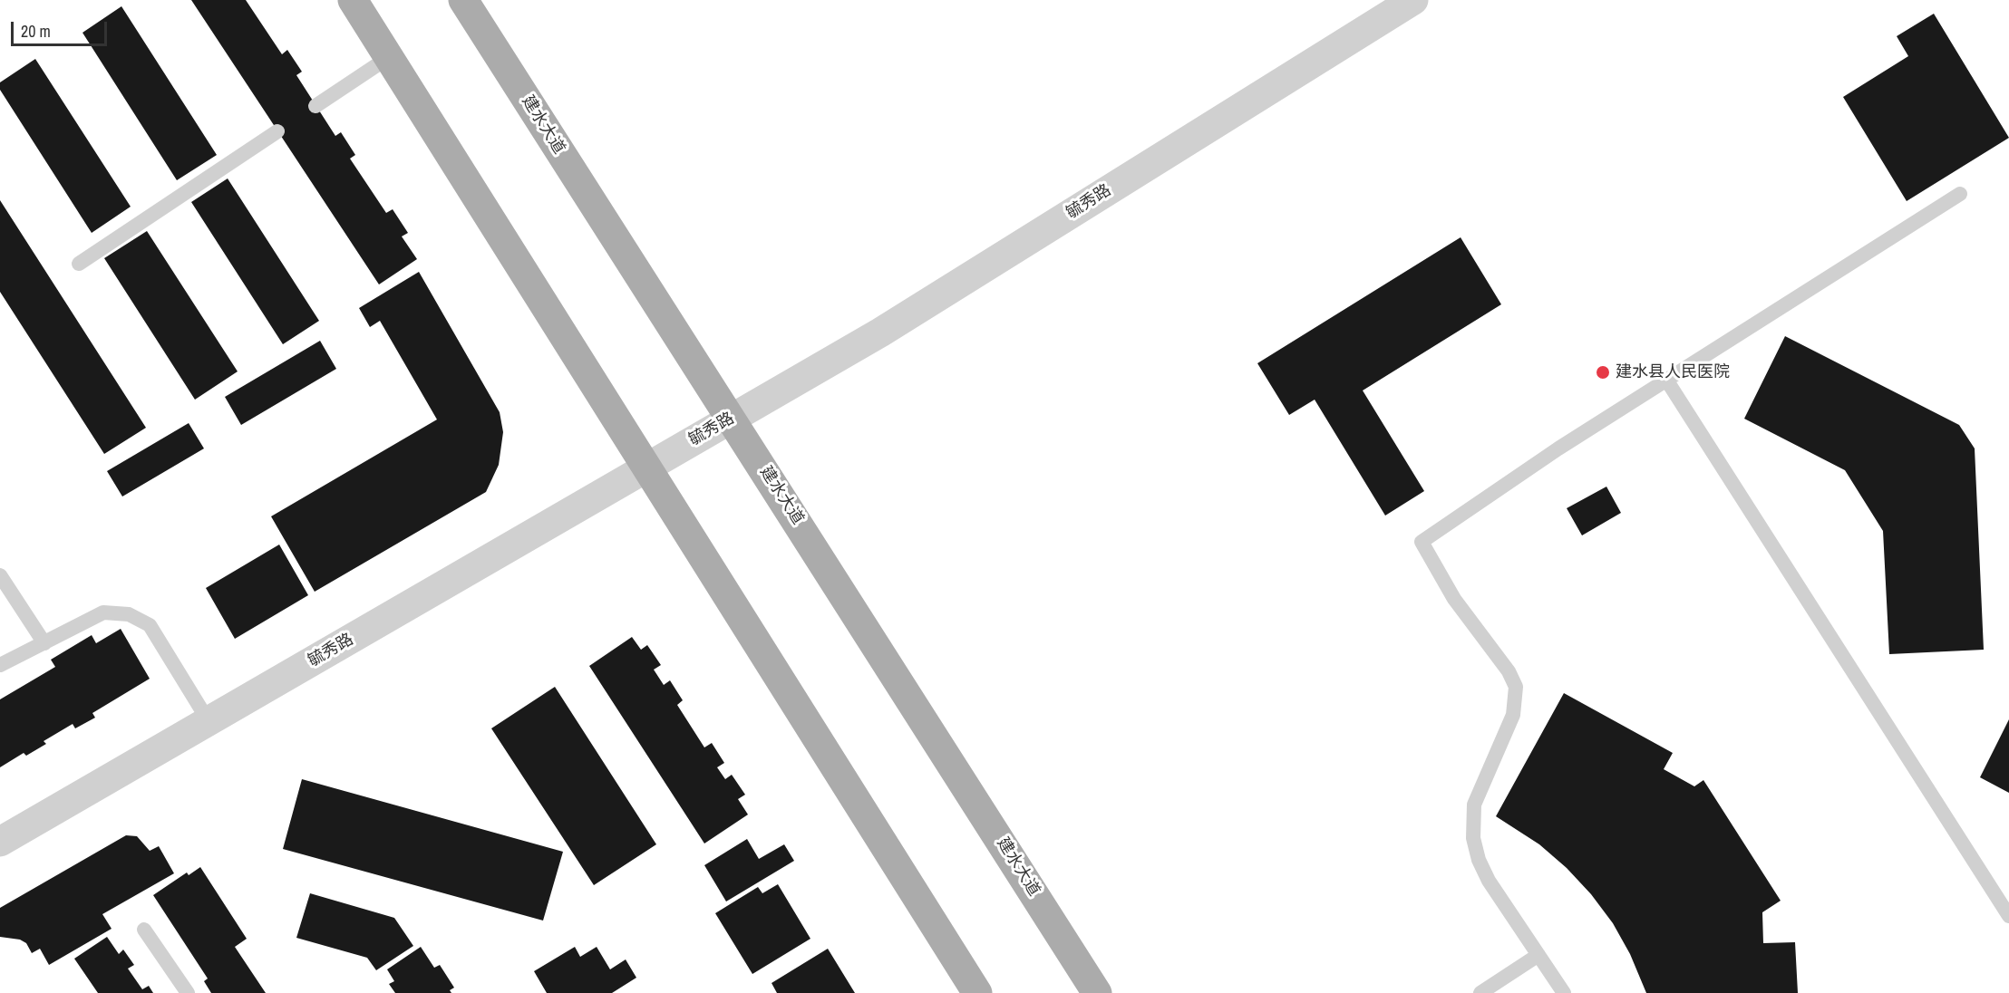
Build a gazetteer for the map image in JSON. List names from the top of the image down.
{
  "streets": {
    "main road": ["建水大道"],
    "street": ["毓秀路"]
  },
  "crossings": [
    ["建水大道", "毓秀路"]
  ],
  "places": ["建水县人民医院"],
  "scale_bar": "20 m"
}
